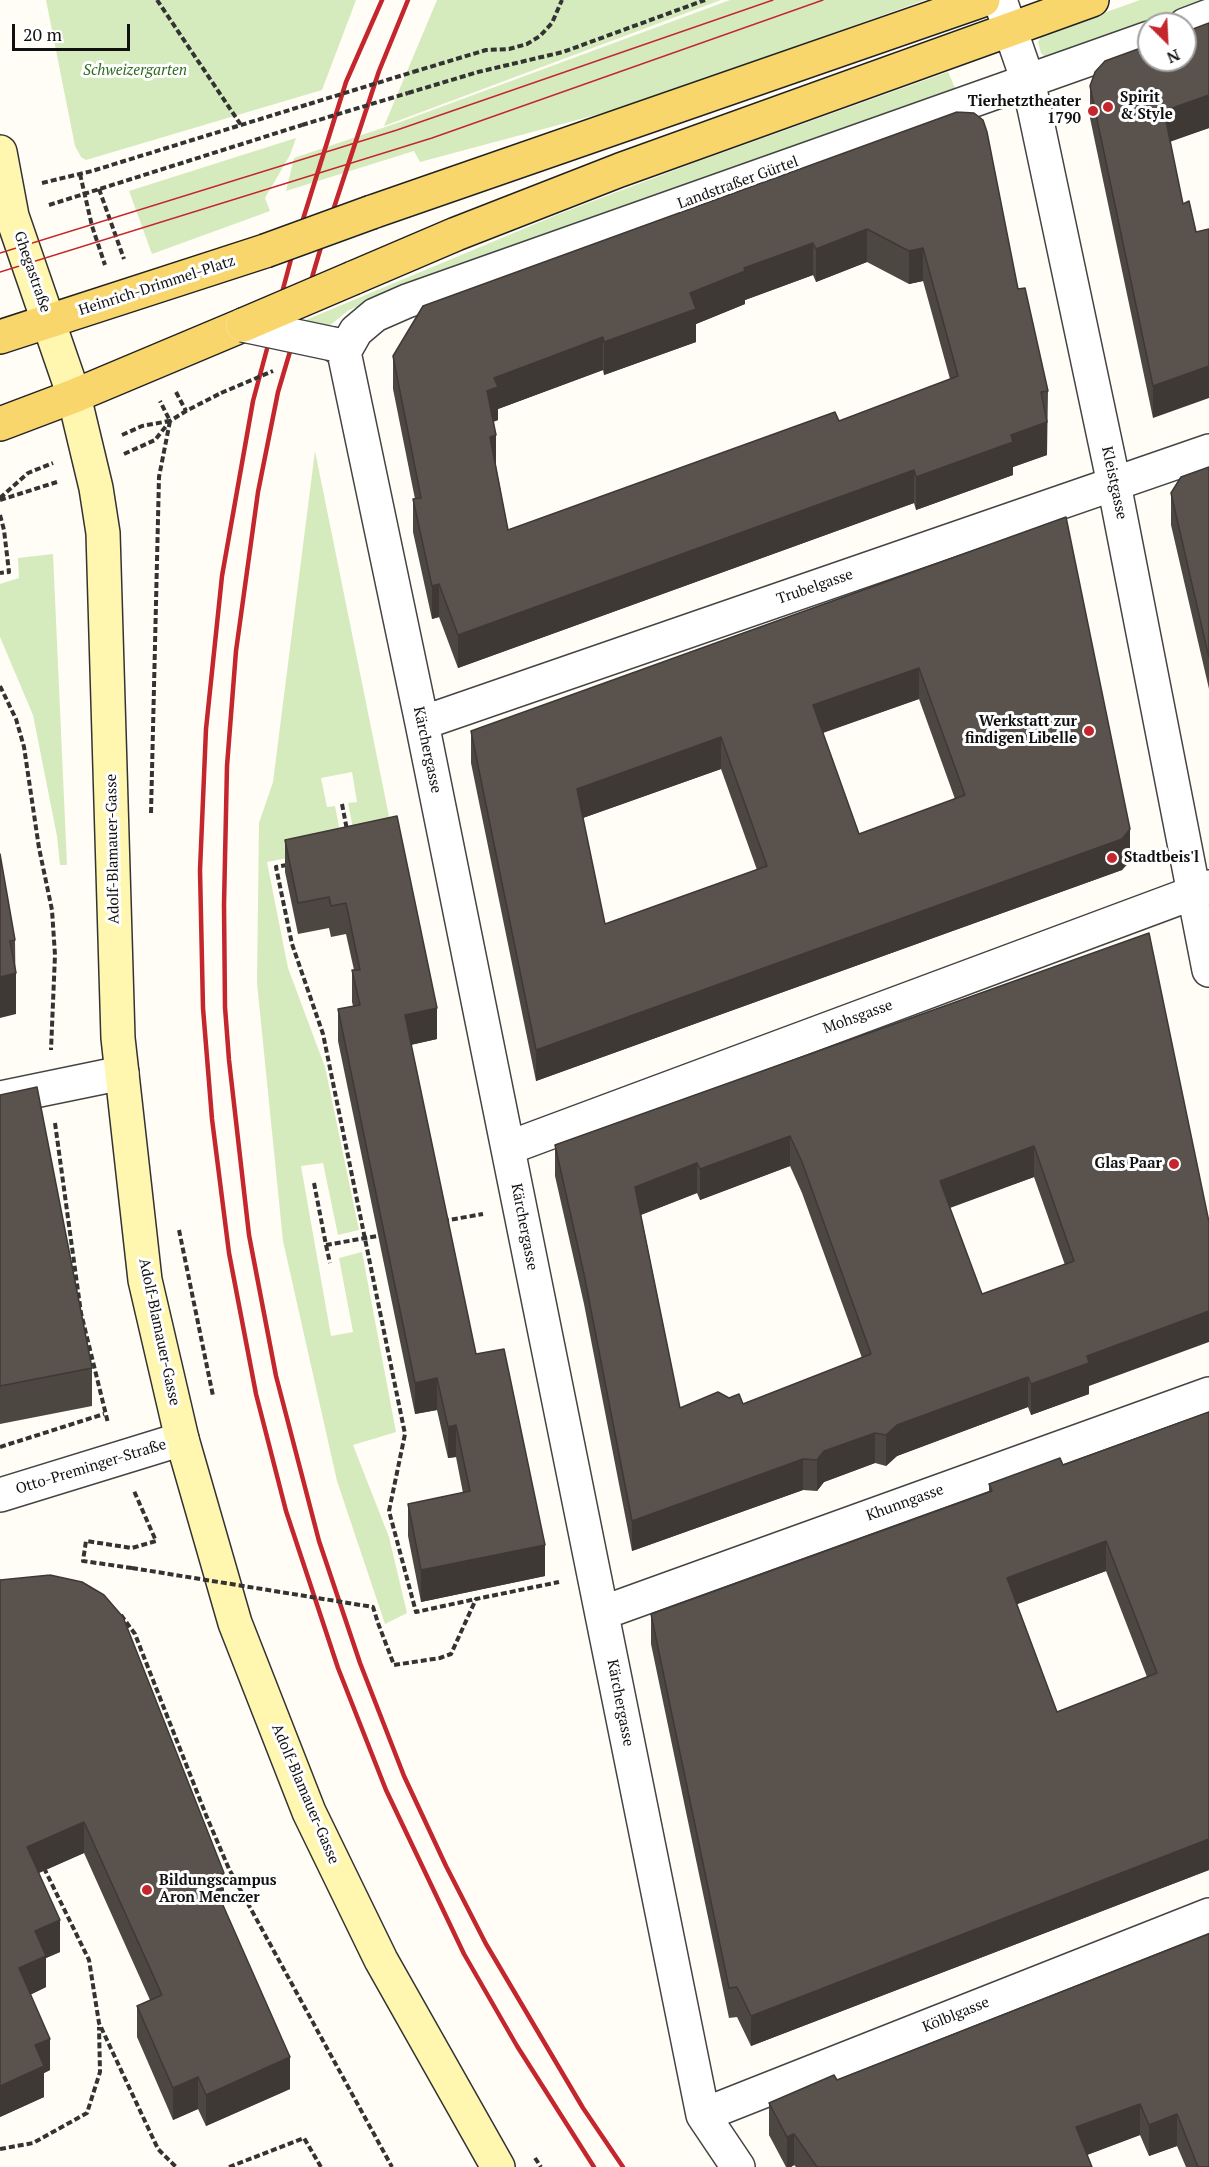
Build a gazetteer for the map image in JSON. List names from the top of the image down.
{
  "streets": {
    "main road": ["Heinrich-Drimmel-Platz"],
    "street": [
      "Landstraßer Gürtel",
      "Ghegastraße",
      "Kleistgasse",
      "Trubelgasse",
      "Kärchergasse",
      "Adolf-Blamauer-Gasse",
      "Mohsgasse",
      "Otto-Preminger-Straße",
      "Khunngasse",
      "Kölblgasse"
    ]
  },
  "crossings": [
    ["Landstraßer Gürtel", "Kleistgasse"],
    ["Landstraßer Gürtel", "Kärchergasse"],
    ["Ghegastraße", "Heinrich-Drimmel-Platz"],
    ["Kleistgasse", "Trubelgasse"],
    ["Kleistgasse", "Mohsgasse"],
    ["Trubelgasse", "Kärchergasse"],
    ["Kärchergasse", "Mohsgasse"],
    ["Kärchergasse", "Khunngasse"],
    ["Kärchergasse", "Kölblgasse"],
    ["Adolf-Blamauer-Gasse", "Otto-Preminger-Straße"]
  ],
  "parks": ["Schweizergarten"],
  "places": [
    "Spirit & Style",
    "Tierhetztheater 1790",
    "Werkstatt zur findigen Libelle",
    "Stadtbeis'l",
    "Glas Paar",
    "Bildungscampus Aron Menczer"
  ],
  "scale_bar": "20 m",
  "north": "bottom right"
}
